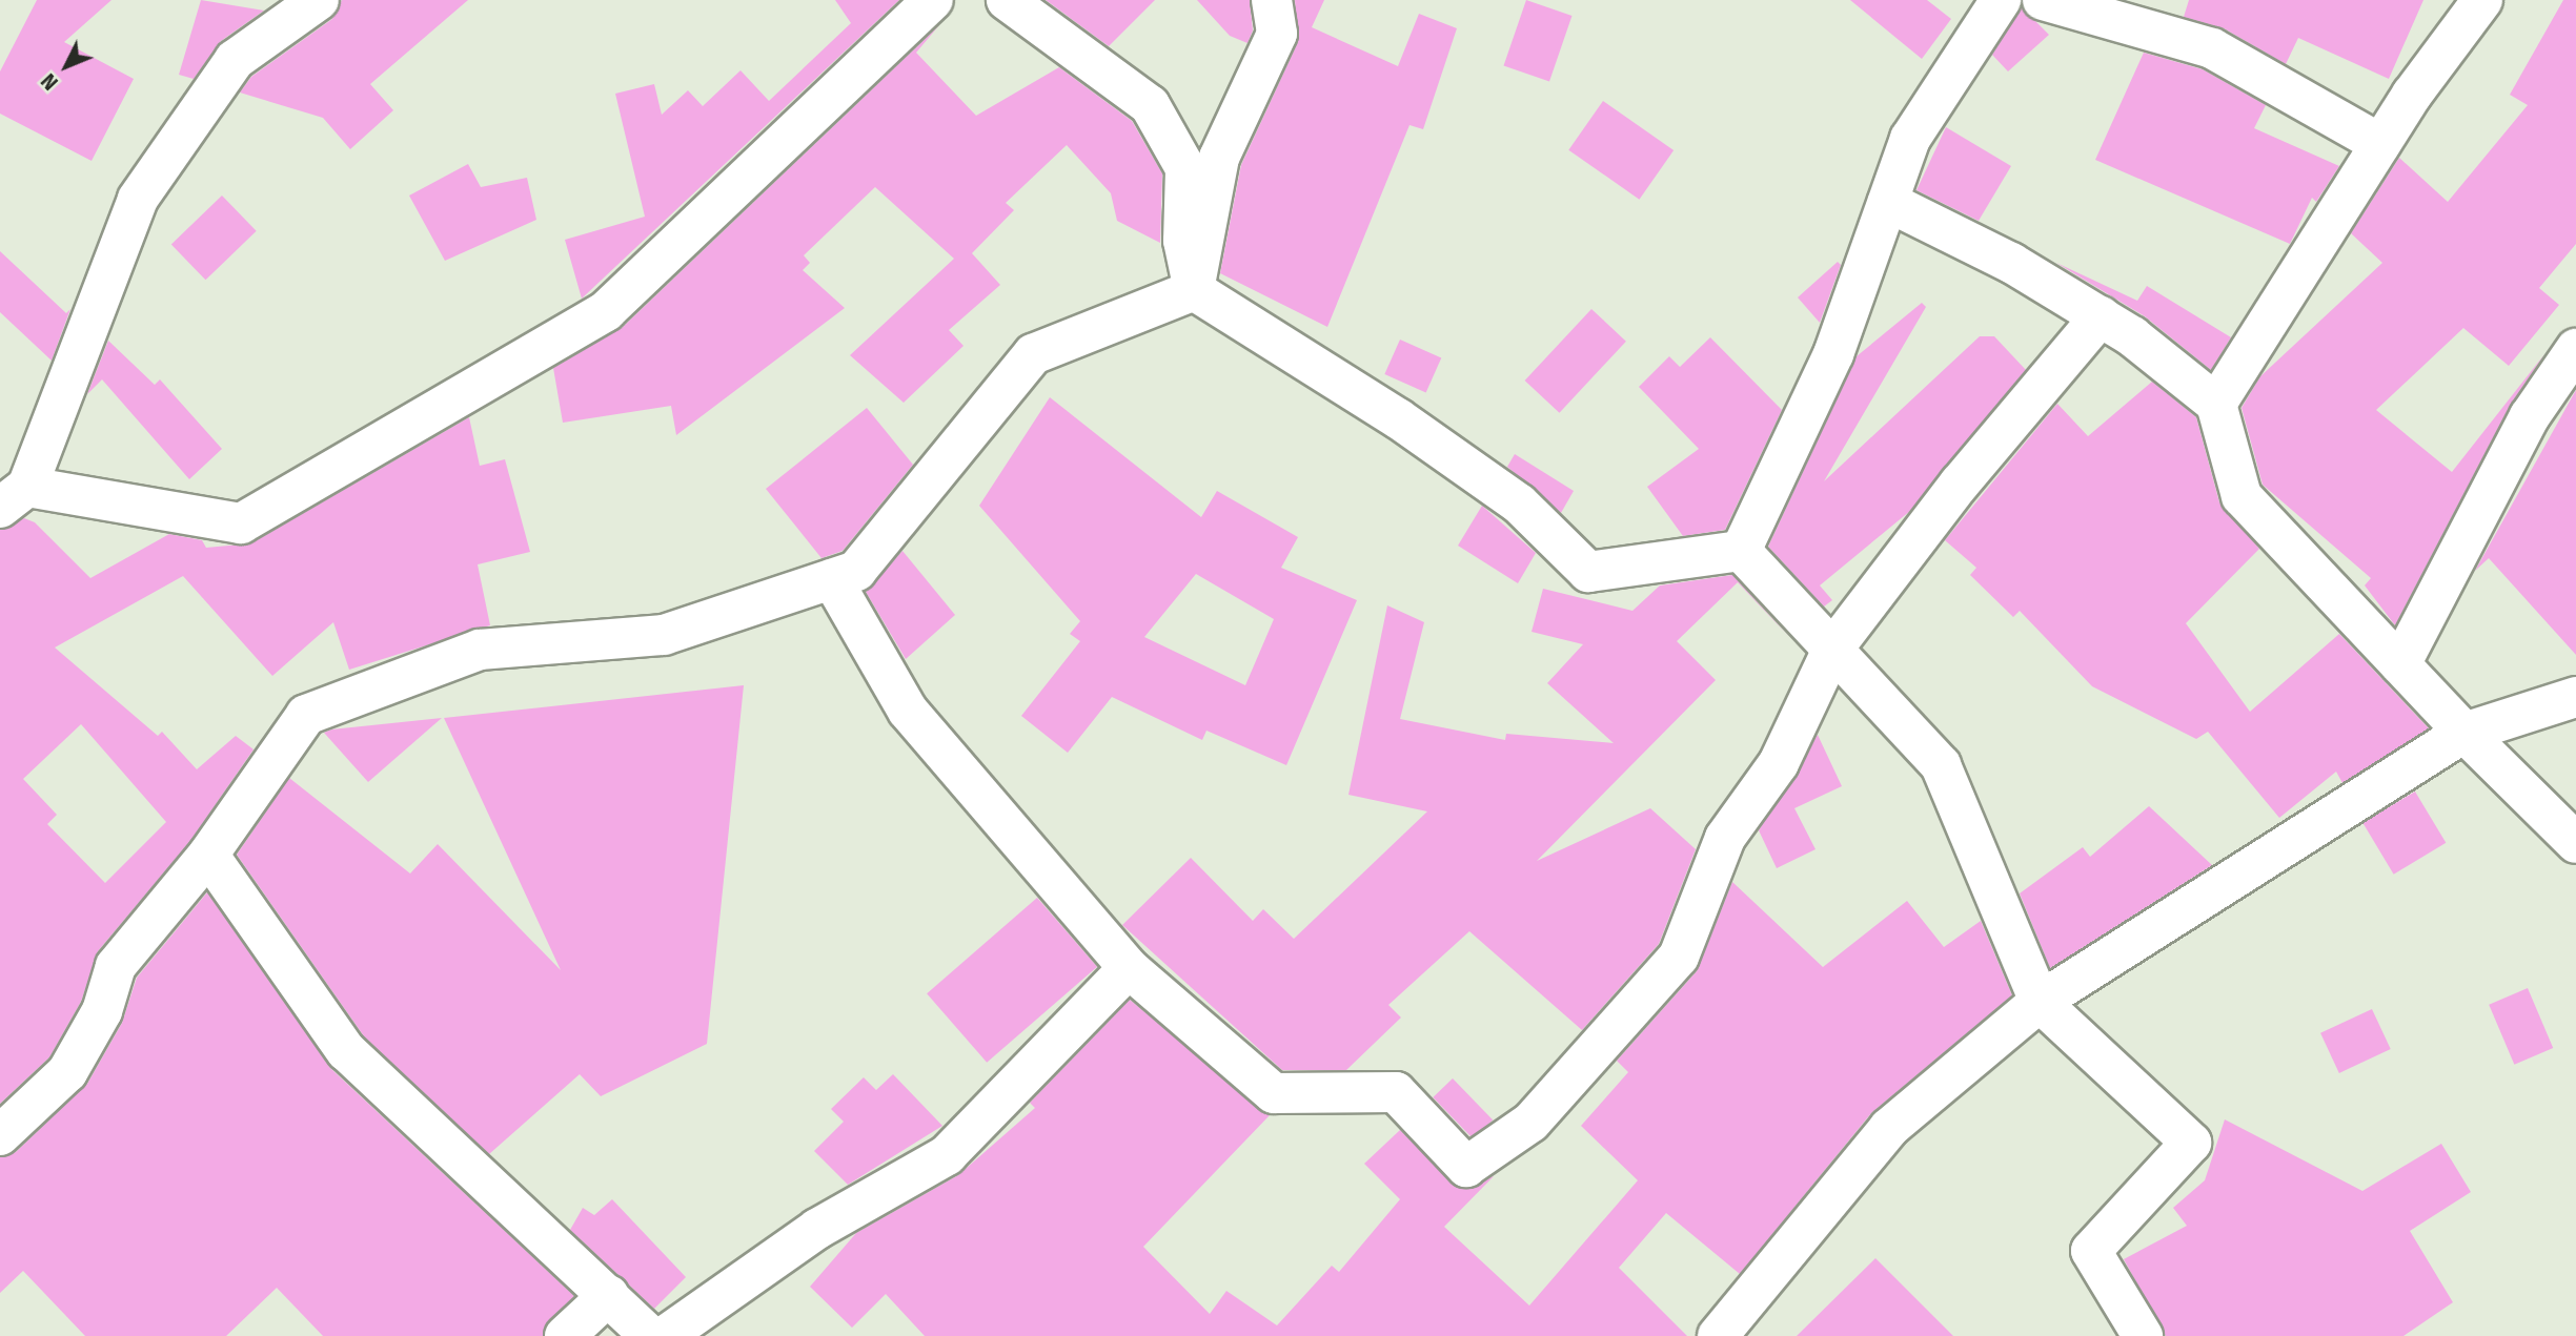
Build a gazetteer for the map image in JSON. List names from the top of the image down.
{
  "north": "bottom left"
}
